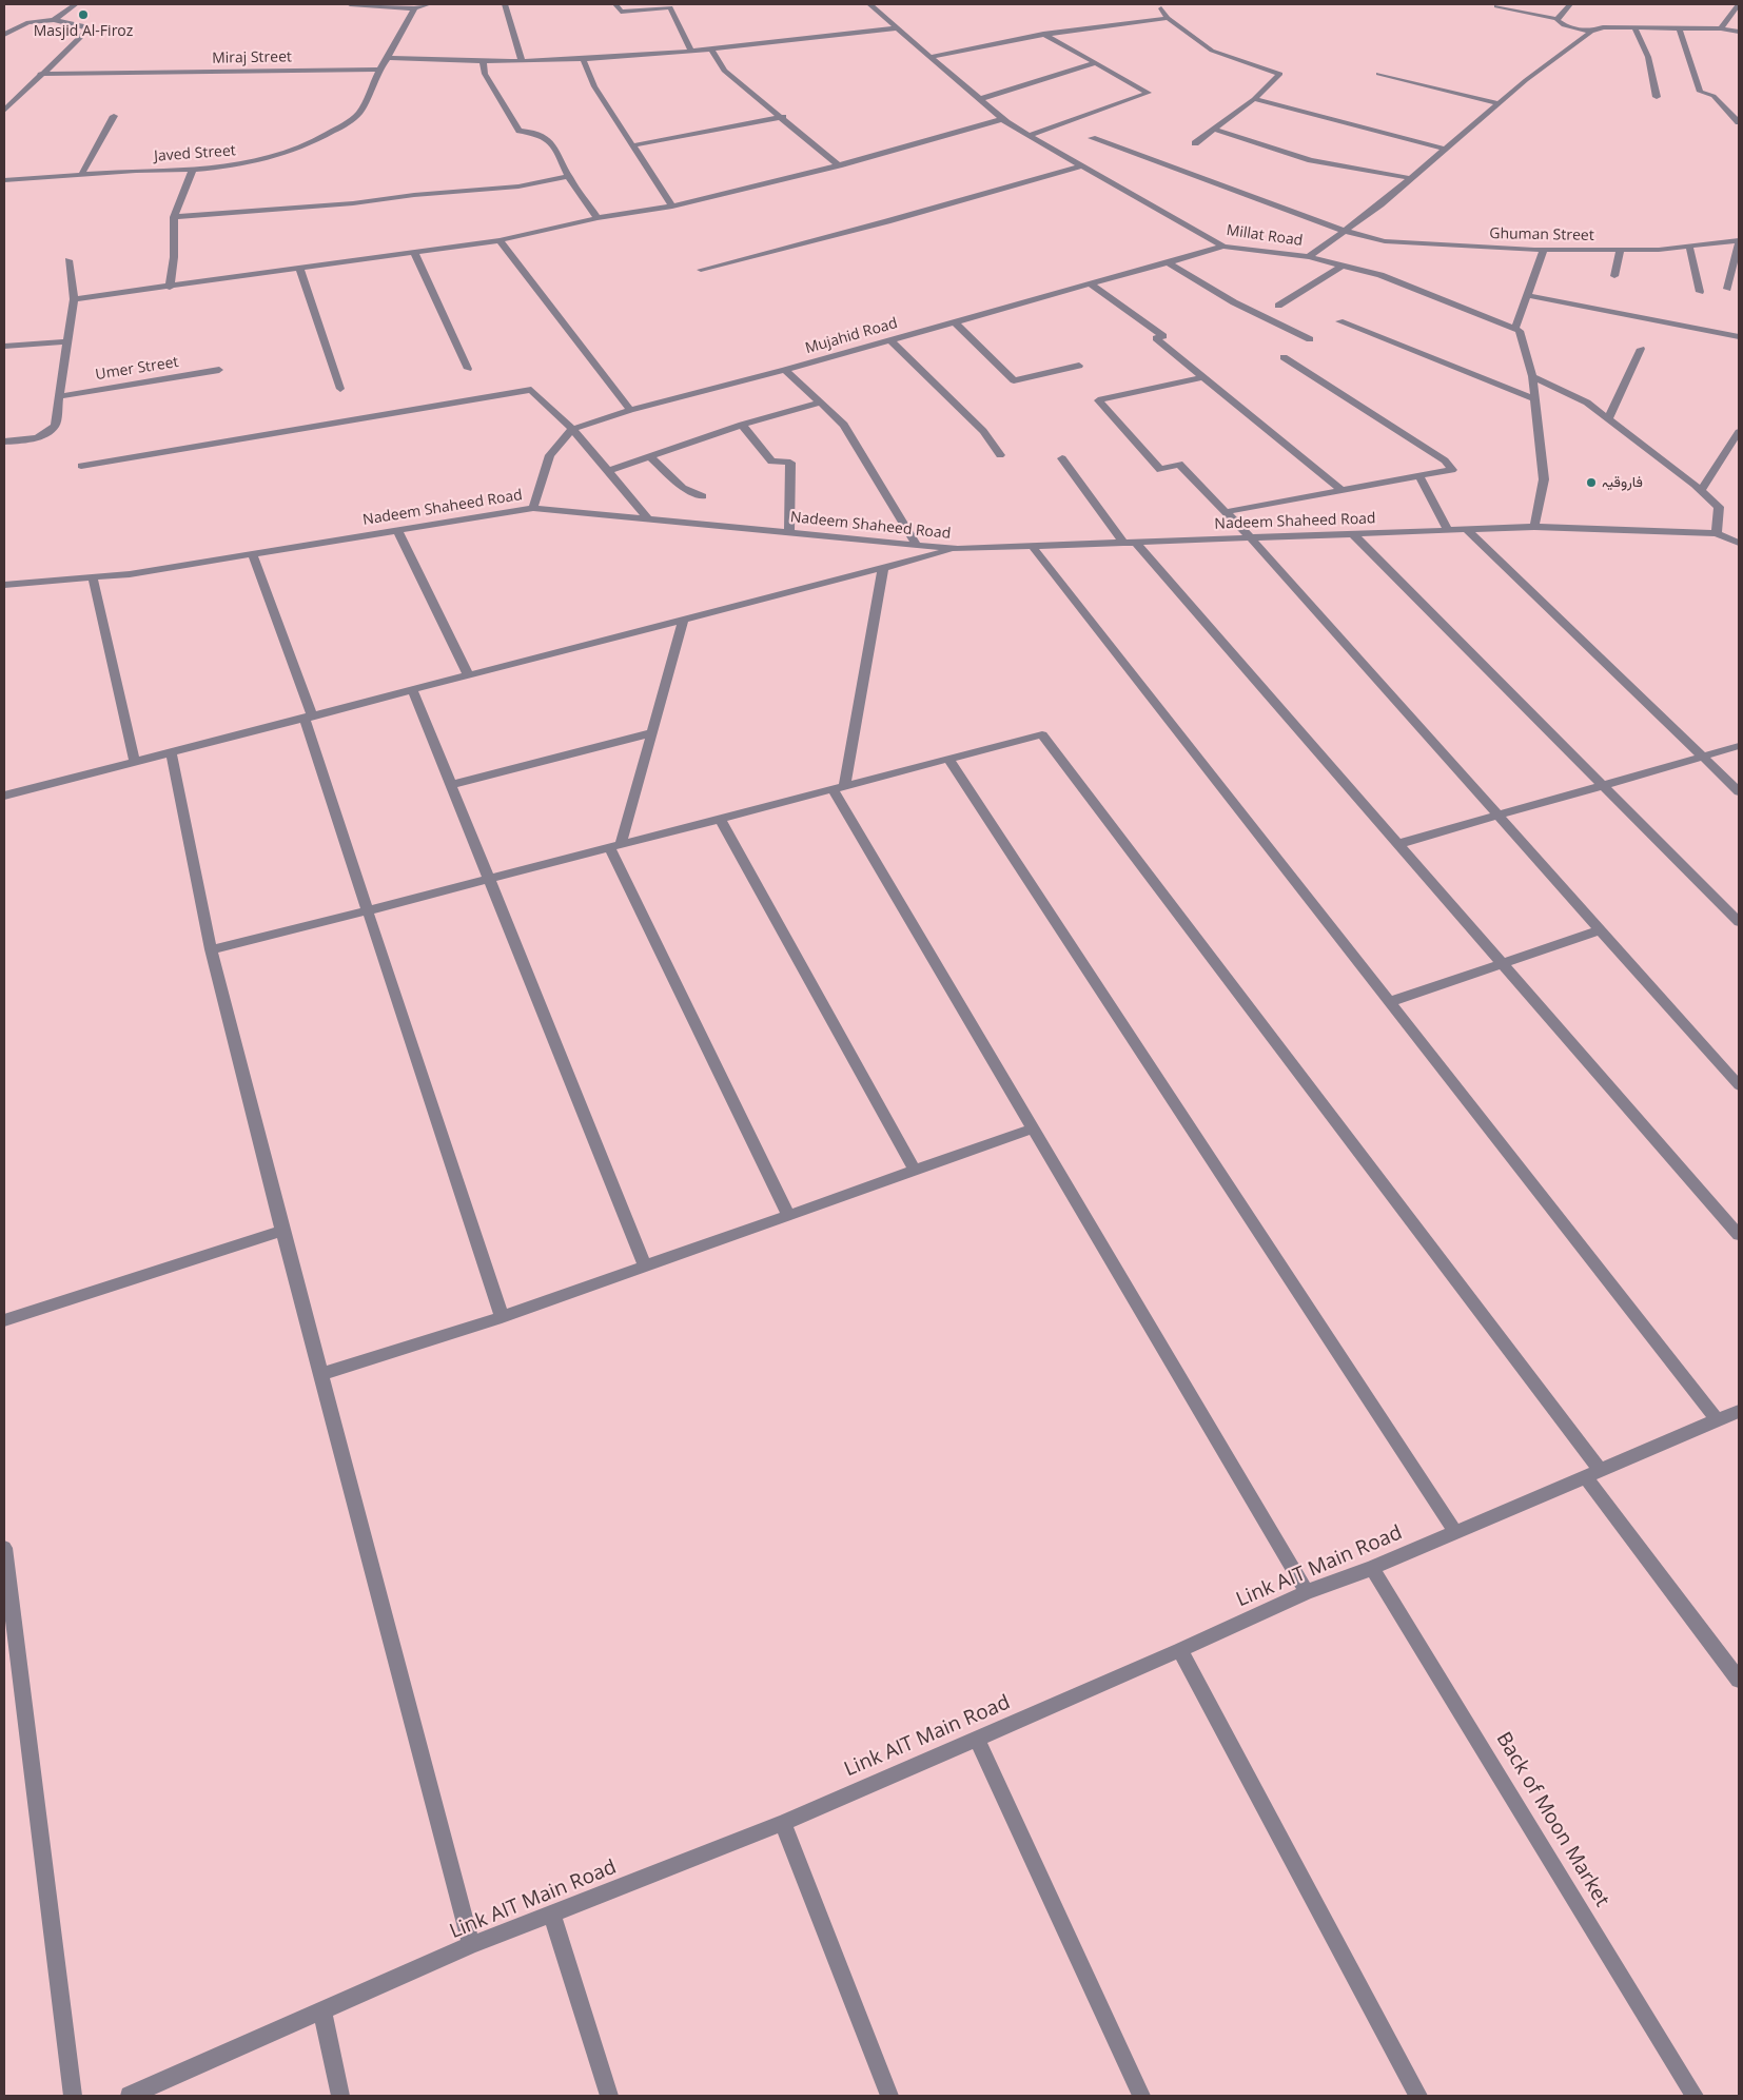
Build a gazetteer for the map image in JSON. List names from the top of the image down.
{
  "streets": {
    "street": [
      "Miraj Street",
      "Javed Street",
      "Ghuman Street",
      "Millat Road",
      "Mujahid Road",
      "Umer Street",
      "Nadeem Shaheed Road",
      "Link AIT Main Road",
      "Back of Moon Market"
    ]
  },
  "crossings": [
    ["Miraj Street", "Javed Street"],
    ["Millat Road", "Mujahid Road"],
    ["Link AIT Main Road", "Back of Moon Market"]
  ],
  "places": ["Masjid Al-Firoz", "فاروقیہ"]
}
